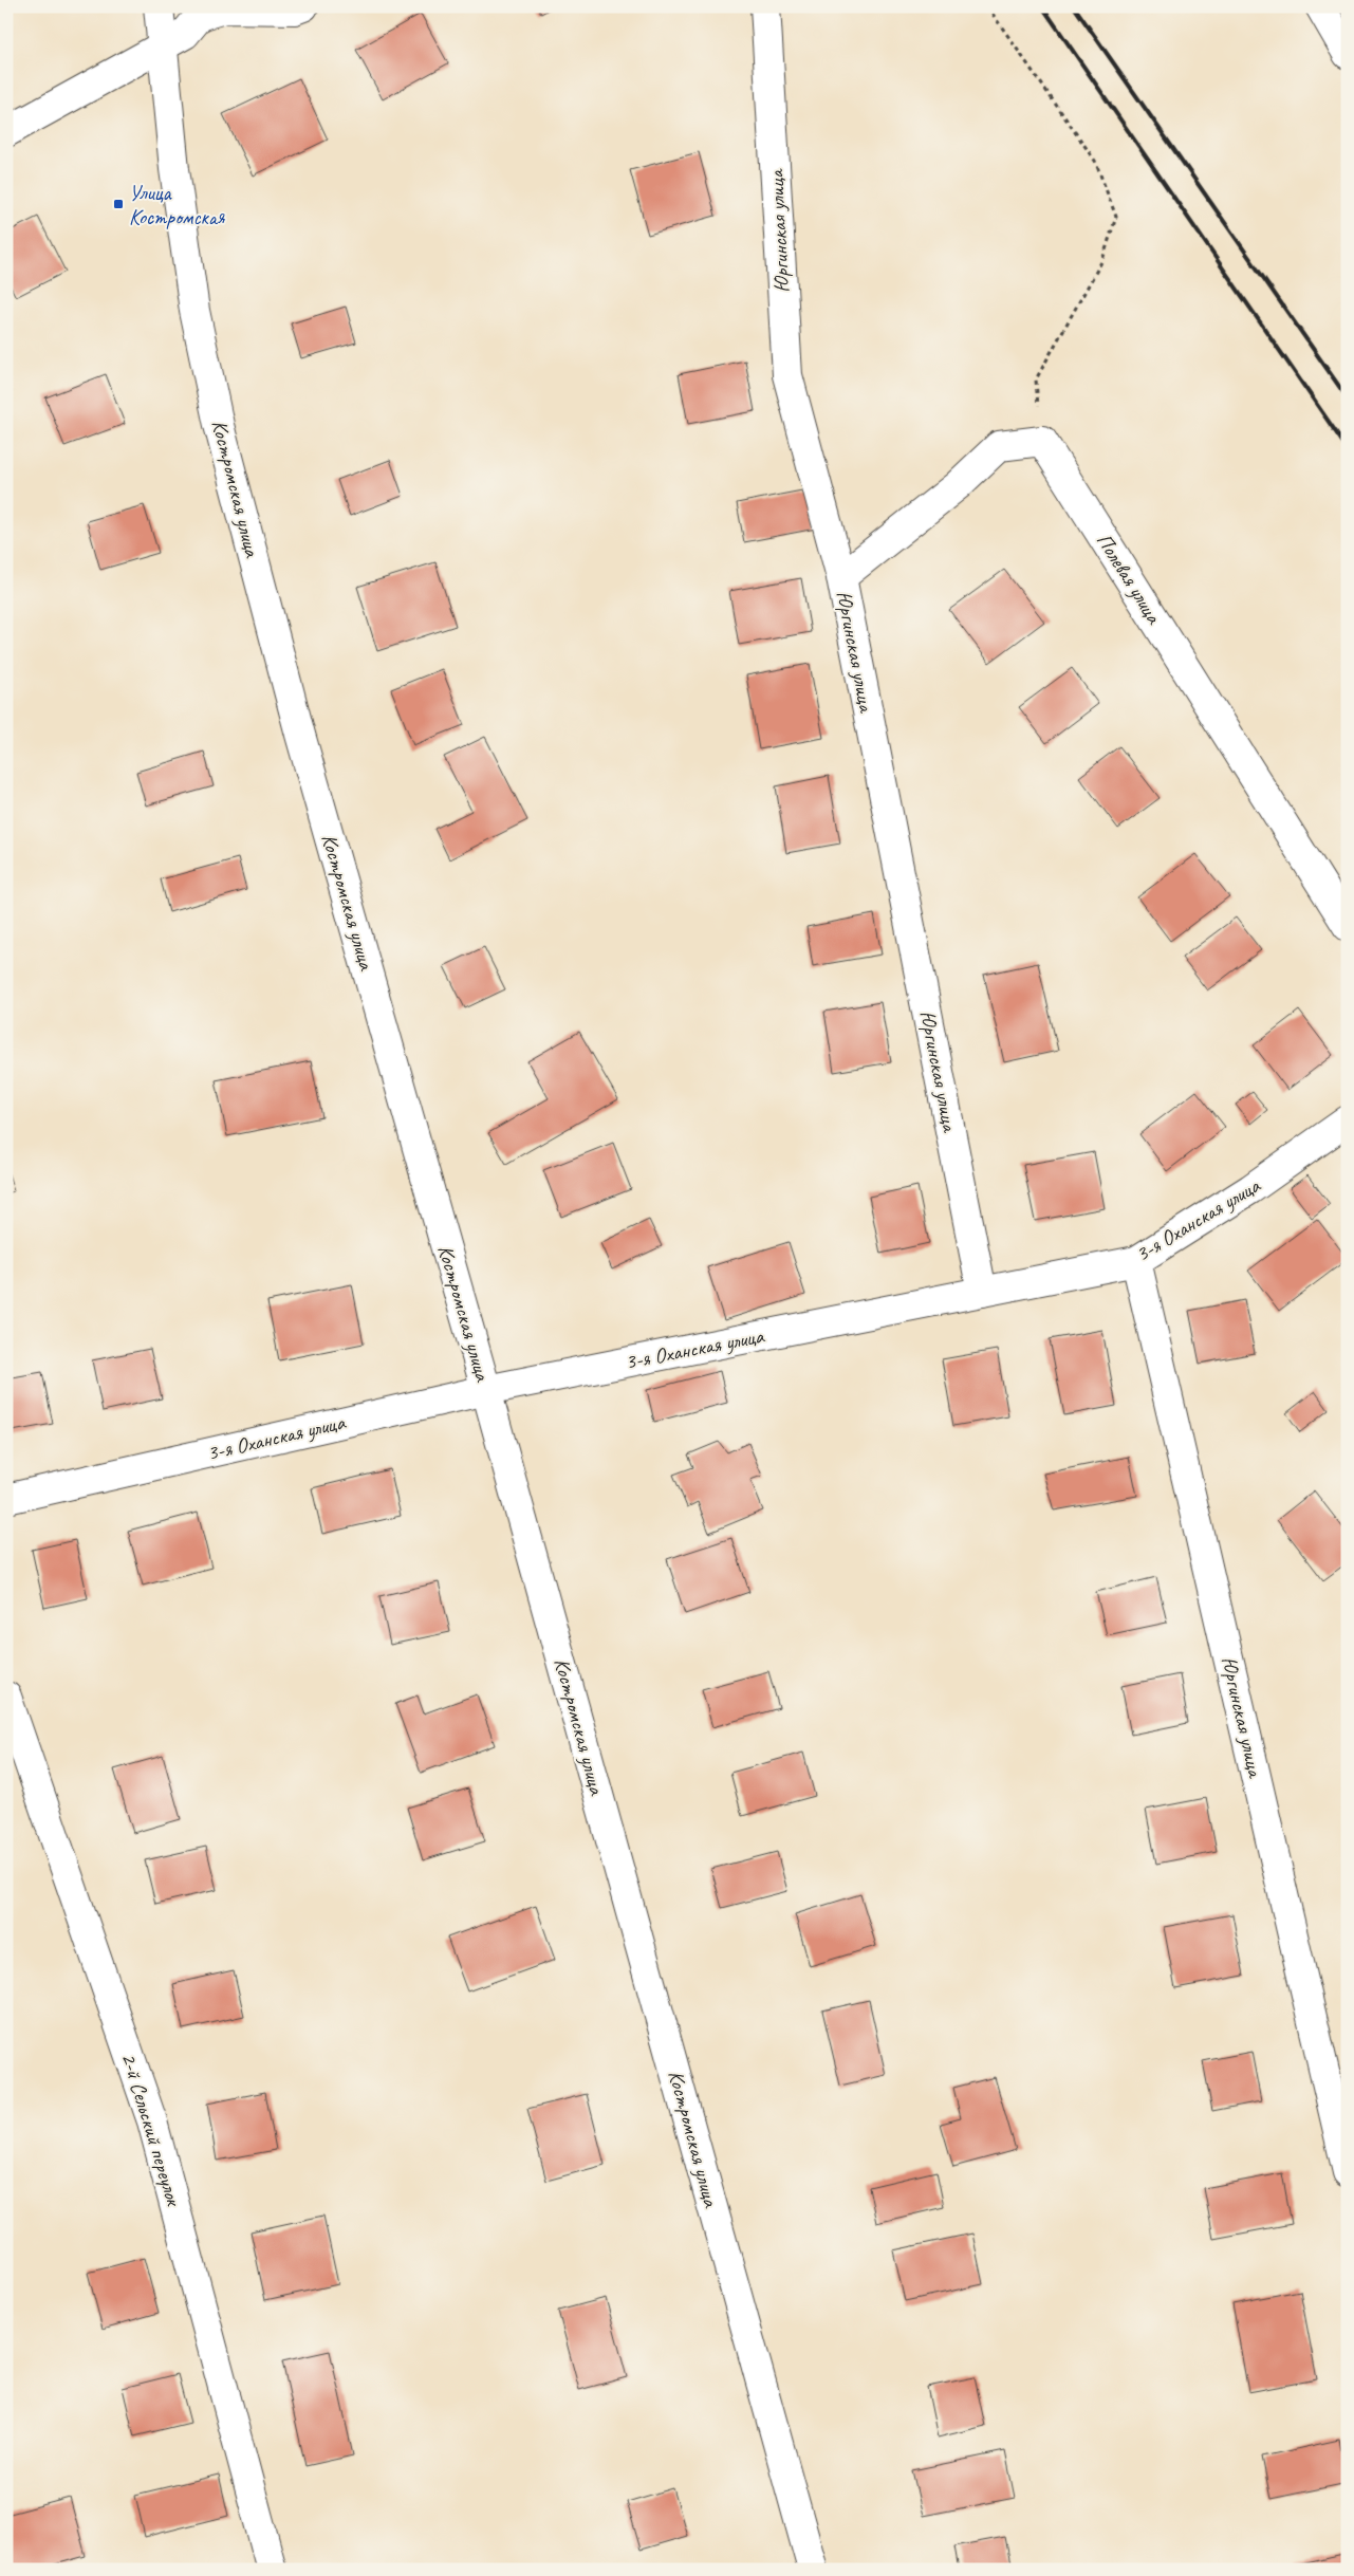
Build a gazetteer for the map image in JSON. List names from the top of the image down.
{
  "streets": {
    "street": [
      "Юргинская улица",
      "Костромская улица",
      "Полевая улица",
      "3-я Оханская улица",
      "2-й Сельский переулок"
    ]
  },
  "crossings": [
    ["Юргинская улица", "3-я Оханская улица"],
    ["Костромская улица", "3-я Оханская улица"]
  ],
  "places": {
    "transit": ["Улица Костромская"]
  }
}
